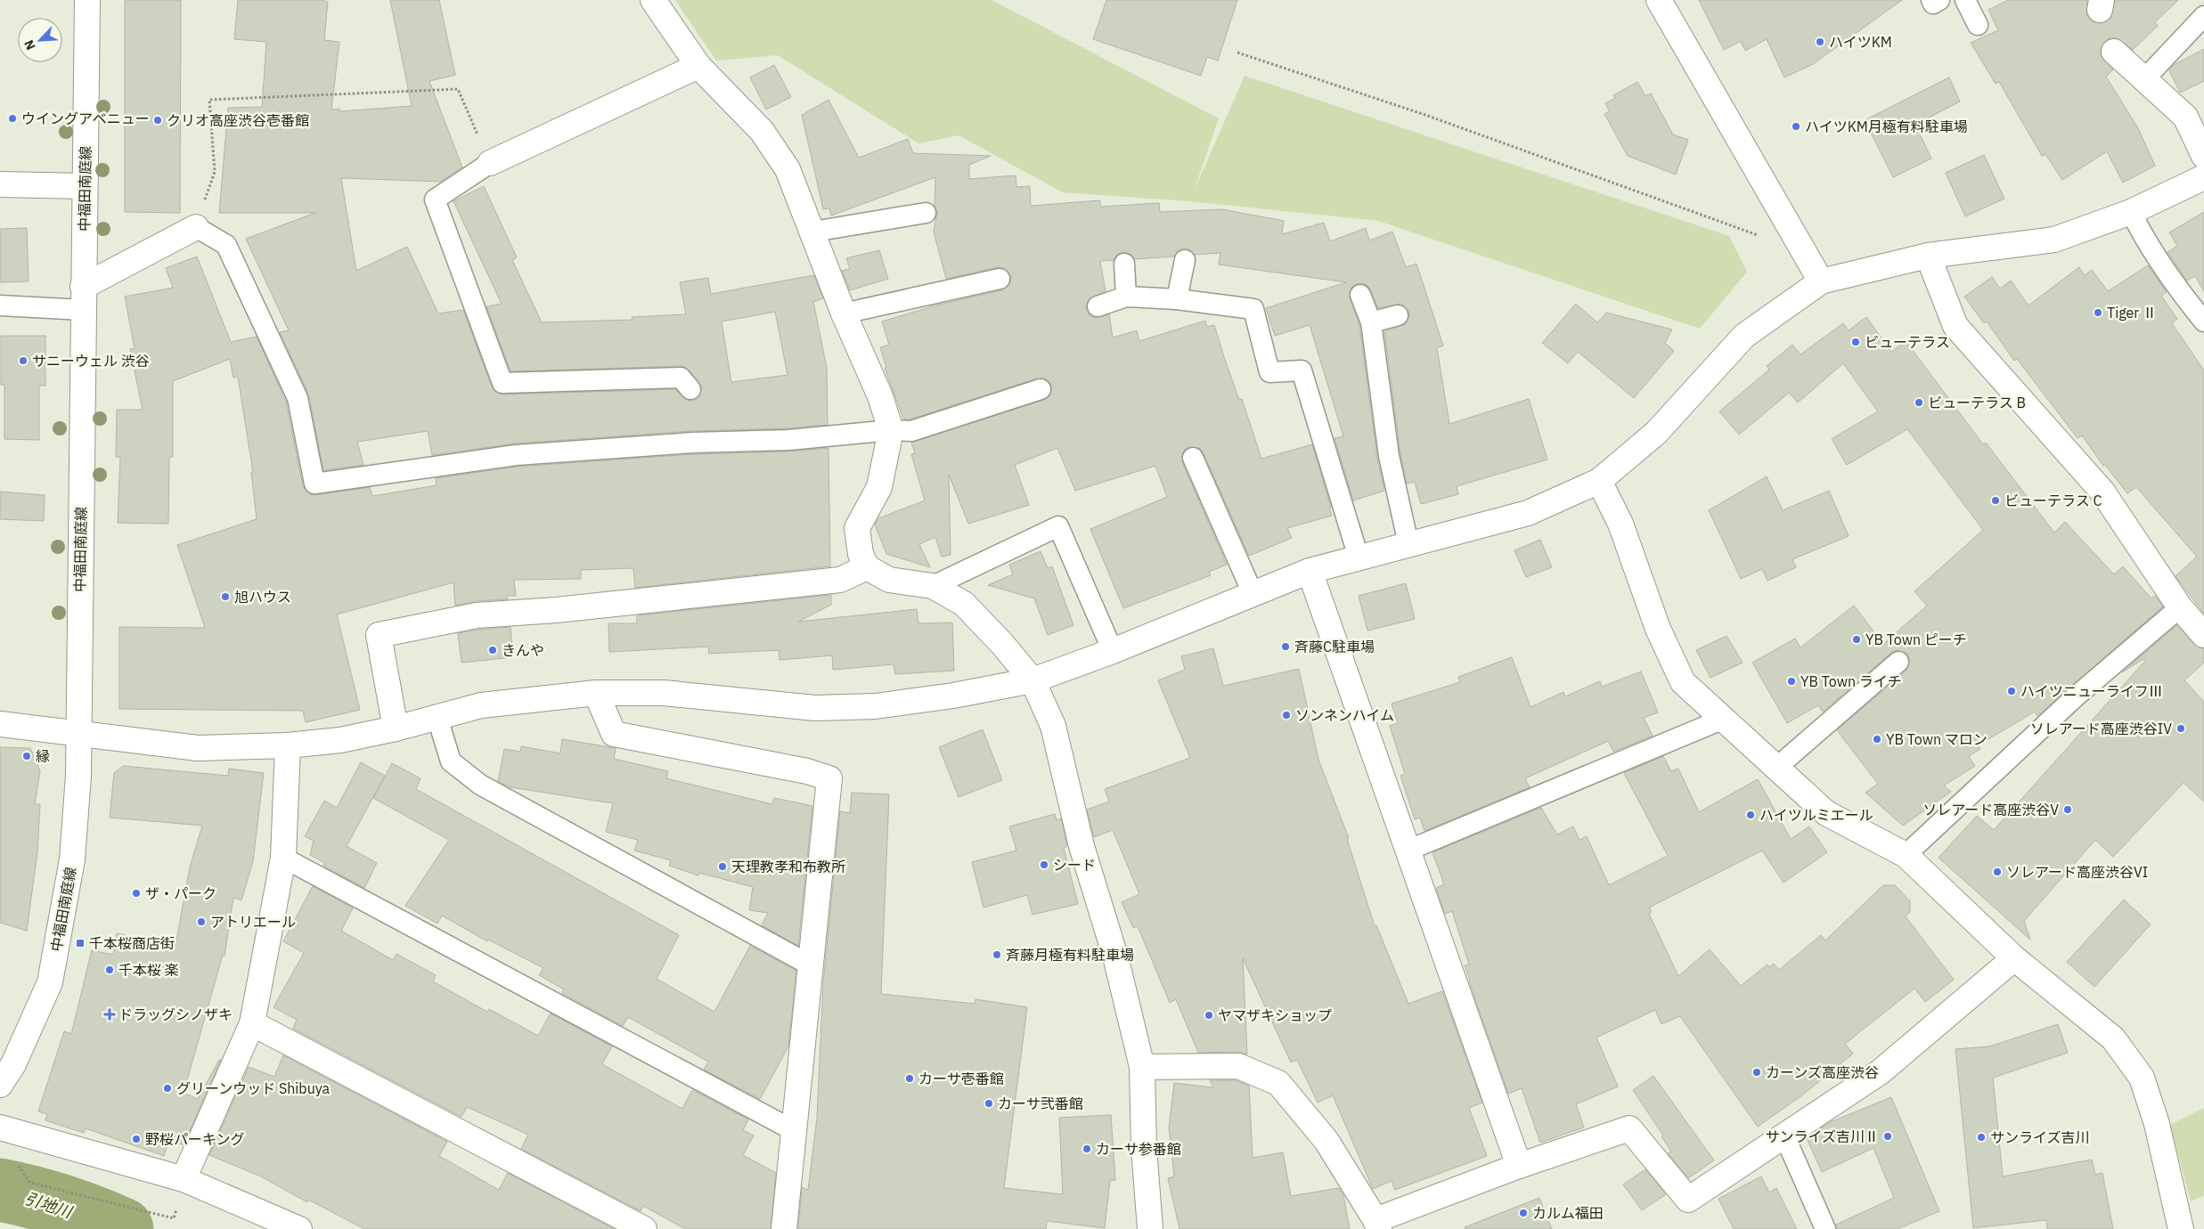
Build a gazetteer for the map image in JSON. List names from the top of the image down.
{
  "streets": {
    "street": ["中福田南庭線"]
  },
  "water": ["引地川"],
  "places": {
    "other": [
      "ハイツKM",
      "ウイングアベニュー",
      "クリオ高座渋谷壱番館",
      "ハイツKM月極有料駐車場",
      "Tiger Ⅱ",
      "ビューテラス",
      "サニーウェル 渋谷",
      "ビューテラス B",
      "ビューテラス C",
      "旭ハウス",
      "YB Town ピーチ",
      "斉藤C駐車場",
      "きんや",
      "YB Town ライチ",
      "ハイツニューライフⅢ",
      "ソンネンハイム",
      "ソレアード高座渋谷IV",
      "YB Town マロン",
      "縁",
      "ソレアード高座渋谷V",
      "ハイツルミエール",
      "シード",
      "天理教孝和布教所",
      "ソレアード高座渋谷VI",
      "ザ・パーク",
      "アトリエール",
      "斉藤月極有料駐車場",
      "千本桜 楽",
      "ヤマザキショップ",
      "カーンズ高座渋谷",
      "カーサ壱番館",
      "グリーンウッド Shibuya",
      "カーサ弐番館",
      "サンライズ吉川Ⅱ",
      "サンライズ吉川",
      "野桜パーキング",
      "カーサ参番館",
      "カルム福田"
    ],
    "transit": ["千本桜商店街"],
    "health": ["ドラッグシノザキ"]
  },
  "north": "bottom left"
}
